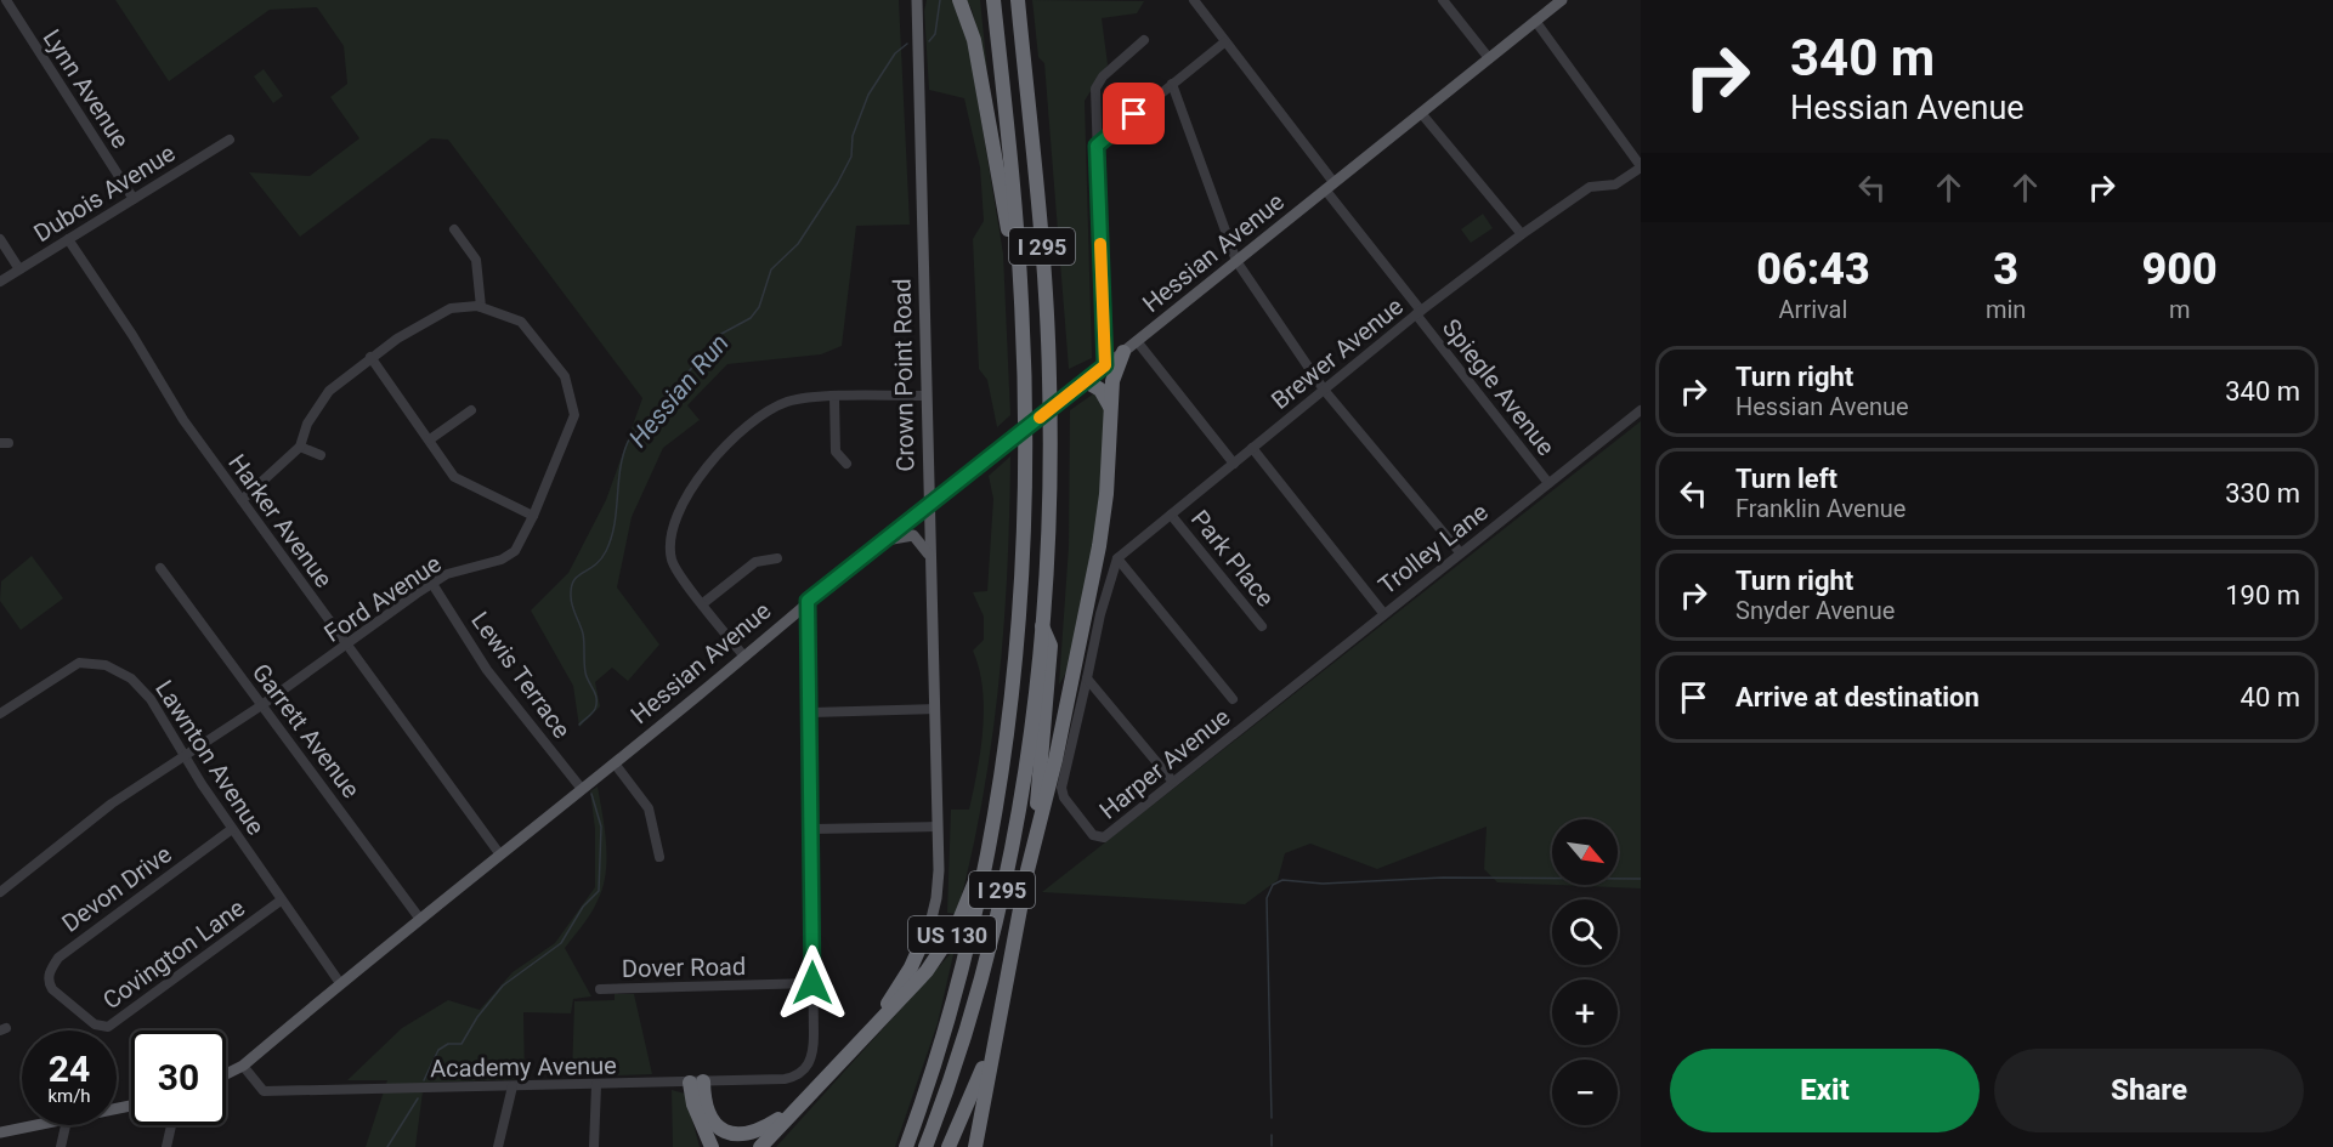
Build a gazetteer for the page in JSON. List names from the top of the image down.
{
  "streets": {
    "highway": ["I 295", "US 130"],
    "main road": ["Hessian Avenue", "Crown Point Road"],
    "street": [
      "Lynn Avenue",
      "Dubois Avenue",
      "Brewer Avenue",
      "Spiegle Avenue",
      "Harker Avenue",
      "Trolley Lane",
      "Park Place",
      "Ford Avenue",
      "Lewis Terrace",
      "Garrett Avenue",
      "Lawnton Avenue",
      "Harper Avenue",
      "Devon Drive",
      "Covington Lane",
      "Dover Road",
      "Academy Avenue"
    ]
  },
  "crossings": [
    ["Lynn Avenue", "Dubois Avenue"],
    ["Dubois Avenue", "Harker Avenue"],
    ["I 295", "US 130"],
    ["Hessian Avenue", "Crown Point Road"],
    ["Hessian Avenue", "Spiegle Avenue"],
    ["Hessian Avenue", "Harker Avenue"],
    ["Hessian Avenue", "Lewis Terrace"],
    ["Hessian Avenue", "Garrett Avenue"],
    ["Hessian Avenue", "Lawnton Avenue"],
    ["Hessian Avenue", "Academy Avenue"],
    ["Brewer Avenue", "Spiegle Avenue"],
    ["Brewer Avenue", "Park Place"],
    ["Spiegle Avenue", "Trolley Lane"],
    ["Harker Avenue", "Ford Avenue"],
    ["Trolley Lane", "Harper Avenue"],
    ["Ford Avenue", "Lewis Terrace"],
    ["Ford Avenue", "Garrett Avenue"],
    ["Ford Avenue", "Lawnton Avenue"],
    ["Lawnton Avenue", "Devon Drive"],
    ["Lawnton Avenue", "Covington Lane"],
    ["Devon Drive", "Covington Lane"],
    ["Dover Road", "Academy Avenue"]
  ],
  "water": ["Hessian Run"],
  "north": "bottom right",
  "page": {
    "turn": ["340 m", "Hessian Avenue"],
    "eta": [
      "06:43",
      "Arrival",
      "3",
      "min",
      "900",
      "m"
    ],
    "list": [
      {
        "name": "Turn right",
        "note": "Hessian Avenue",
        "value": "340 m"
      },
      {
        "name": "Turn left",
        "note": "Franklin Avenue",
        "value": "330 m"
      },
      {
        "name": "Turn right",
        "note": "Snyder Avenue",
        "value": "190 m"
      },
      {
        "name": "Arrive at destination",
        "value": "40 m"
      }
    ],
    "map_buttons": ["+", "−"],
    "speed": "24 km/h",
    "limit": "30",
    "buttons": ["Exit", "Share"]
  }
}
